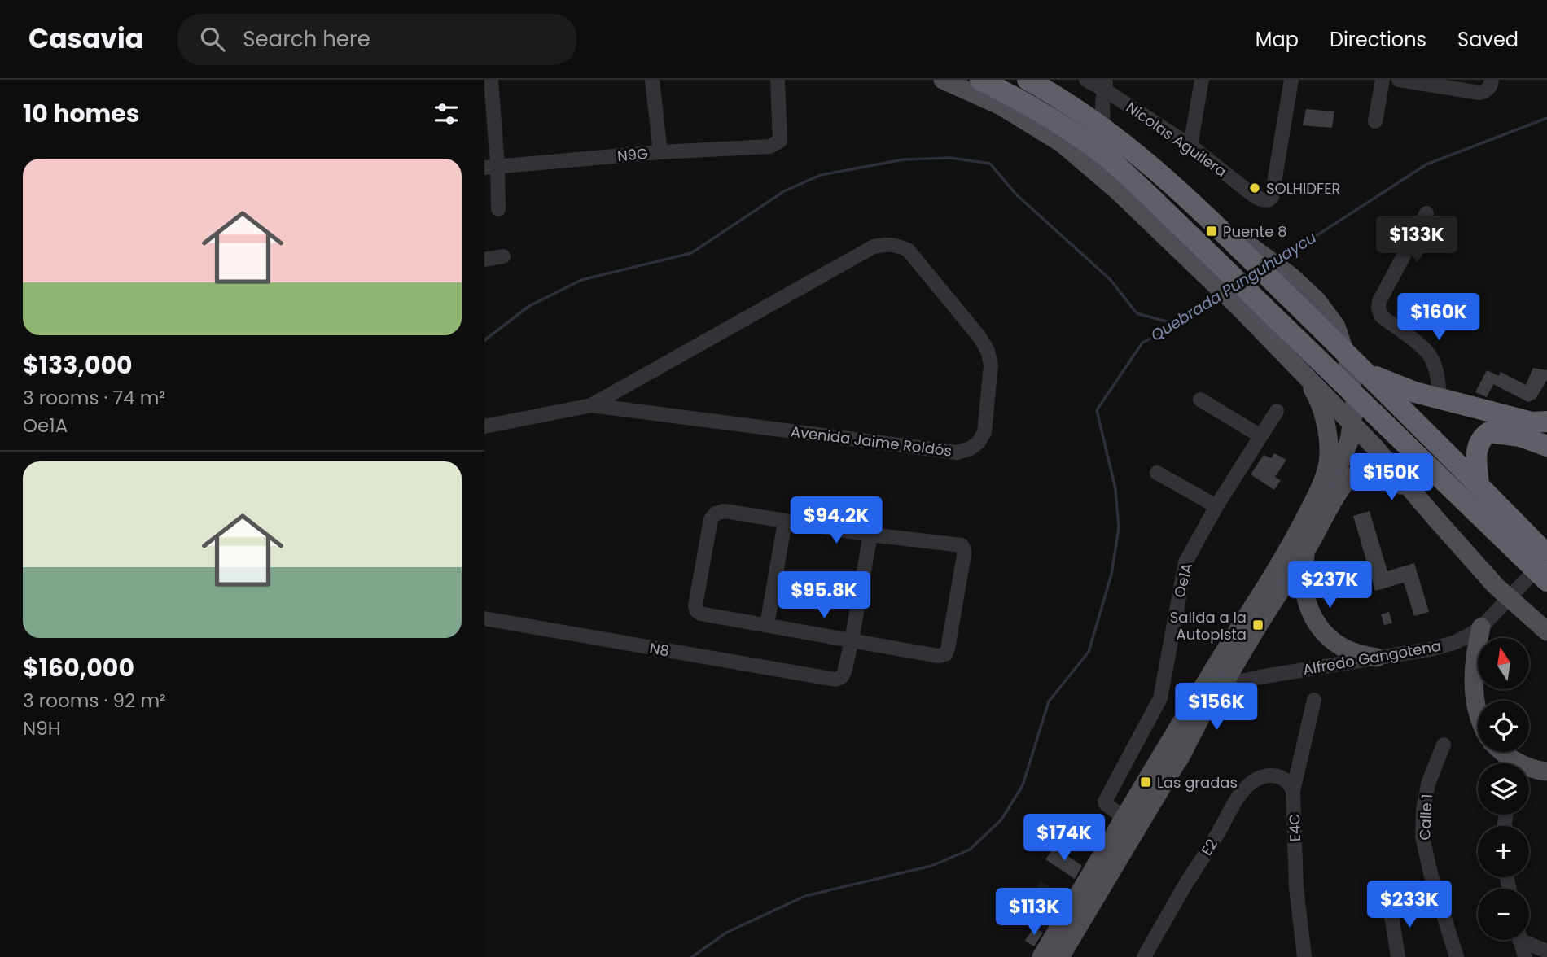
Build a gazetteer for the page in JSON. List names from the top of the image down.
{
  "streets": {
    "street": [
      "Nicolas Aguilera",
      "N9G",
      "Avenida Jaime Roldós",
      "Oe1A",
      "N8",
      "Alfredo Gangotena",
      "Calle 1",
      "E4C",
      "E2"
    ]
  },
  "crossings": [
    ["E4C", "E2"]
  ],
  "water": ["Quebrada Punguhuaycu"],
  "places": {
    "other": ["SOLHIDFER"],
    "transit": ["Puente 8", "Salida a la Autopista", "Las gradas"]
  },
  "north": "top",
  "page": {
    "header": "Casavia",
    "search": "Search here",
    "nav": ["Map", "Directions", "Saved"],
    "heading": "10 homes",
    "list": [
      {
        "name": "$133,000",
        "note": "3 rooms · 74 m² · Oe1A"
      },
      {
        "name": "$160,000",
        "note": "3 rooms · 92 m² · N9H"
      }
    ],
    "price": [
      "$133K",
      "$160K",
      "$150K",
      "$94.2K",
      "$237K",
      "$95.8K",
      "$156K",
      "$174K",
      "$233K",
      "$113K"
    ],
    "map_buttons": ["+", "−"]
  }
}
